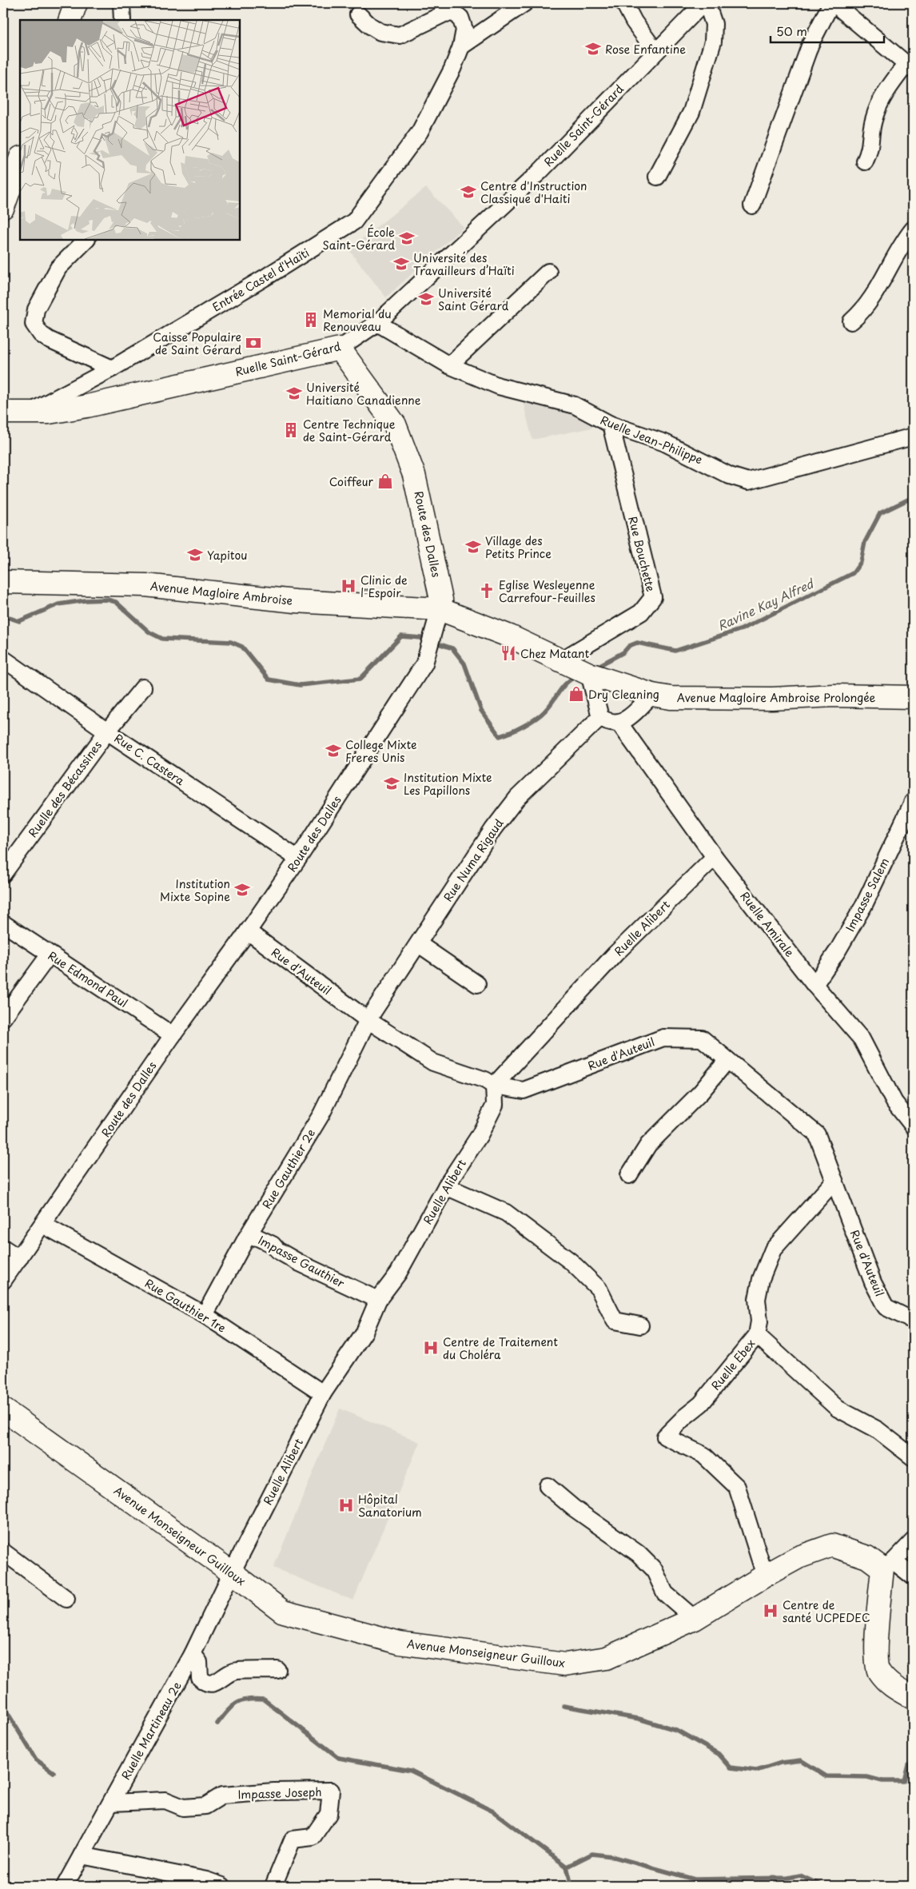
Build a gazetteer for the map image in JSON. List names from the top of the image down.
{
  "streets": {
    "street": [
      "Ruelle Saint-Gérard",
      "Entrée Castel d'Haïti",
      "Ruelle Jean-Philippe",
      "Route des Dalles",
      "Rue Bouchette",
      "Avenue Magloire Ambroise",
      "Avenue Magloire Ambroise Prolongée",
      "Rue C. Castera",
      "Ruelle des Bécassines",
      "Rue Numa Rigaud",
      "Impasse Salem",
      "Ruelle Amirale",
      "Ruelle Alibert",
      "Rue d'Auteuil",
      "Rue Edmond Paul",
      "Rue Gauthier 2e",
      "Impasse Gauthier",
      "Rue Gauthier 1re",
      "Ruelle Ebex",
      "Avenue Monseigneur Guilloux",
      "Ruelle Martineau 2e",
      "Impasse Joseph"
    ]
  },
  "crossings": [
    ["Ruelle Saint-Gérard", "Entrée Castel d'Haïti"],
    ["Ruelle Saint-Gérard", "Ruelle Jean-Philippe"],
    ["Ruelle Saint-Gérard", "Route des Dalles"],
    ["Ruelle Jean-Philippe", "Rue Bouchette"],
    ["Route des Dalles", "Avenue Magloire Ambroise"],
    ["Route des Dalles", "Avenue Magloire Ambroise Prolongée"],
    ["Route des Dalles", "Rue C. Castera"],
    ["Route des Dalles", "Rue d'Auteuil"],
    ["Route des Dalles", "Rue Edmond Paul"],
    ["Route des Dalles", "Rue Gauthier 1re"],
    ["Rue Bouchette", "Avenue Magloire Ambroise Prolongée"],
    ["Avenue Magloire Ambroise", "Avenue Magloire Ambroise Prolongée"],
    ["Rue C. Castera", "Ruelle des Bécassines"],
    ["Rue Numa Rigaud", "Rue d'Auteuil"],
    ["Rue Numa Rigaud", "Rue Gauthier 2e"],
    ["Impasse Salem", "Ruelle Amirale"],
    ["Ruelle Amirale", "Ruelle Alibert"],
    ["Ruelle Alibert", "Rue d'Auteuil"],
    ["Ruelle Alibert", "Impasse Gauthier"],
    ["Ruelle Alibert", "Rue Gauthier 1re"],
    ["Ruelle Alibert", "Avenue Monseigneur Guilloux"],
    ["Ruelle Alibert", "Ruelle Martineau 2e"],
    ["Rue d'Auteuil", "Rue Gauthier 2e"],
    ["Rue d'Auteuil", "Ruelle Ebex"],
    ["Rue Gauthier 2e", "Impasse Gauthier"],
    ["Rue Gauthier 2e", "Rue Gauthier 1re"],
    ["Ruelle Ebex", "Avenue Monseigneur Guilloux"],
    ["Avenue Monseigneur Guilloux", "Ruelle Martineau 2e"],
    ["Ruelle Martineau 2e", "Impasse Joseph"]
  ],
  "water": ["Ravine Kay Alfred"],
  "places": {
    "school or university": [
      "Rose Enfantine",
      "Centre d'Instruction Classique d'Haiti",
      "École Saint-Gérard",
      "Université des Travailleurs d’Haïti",
      "Université Saint Gérard",
      "Université Haitiano Canadienne",
      "Village des Petits Prince",
      "Yapitou",
      "College Mixte Freres Unis",
      "Institution Mixte Les Papillons",
      "Institution Mixte Sopine"
    ],
    "building": ["Memorial du Renouveau", "Centre Technique de Saint-Gérard"],
    "bank": ["Caisse Populaire de Saint Gérard"],
    "shop": ["Coiffeur", "Dry Cleaning"],
    "hospital": [
      "Clinic de l\"Espoir",
      "Centre de Traitement du Choléra",
      "Hôpital Sanatorium",
      "Centre de santé UCPEDEC"
    ],
    "church": ["Eglise Wesleyenne Carrefour-Feuilles"],
    "restaurant": ["Chez Matant"]
  },
  "scale_bar": "50 m"
}
